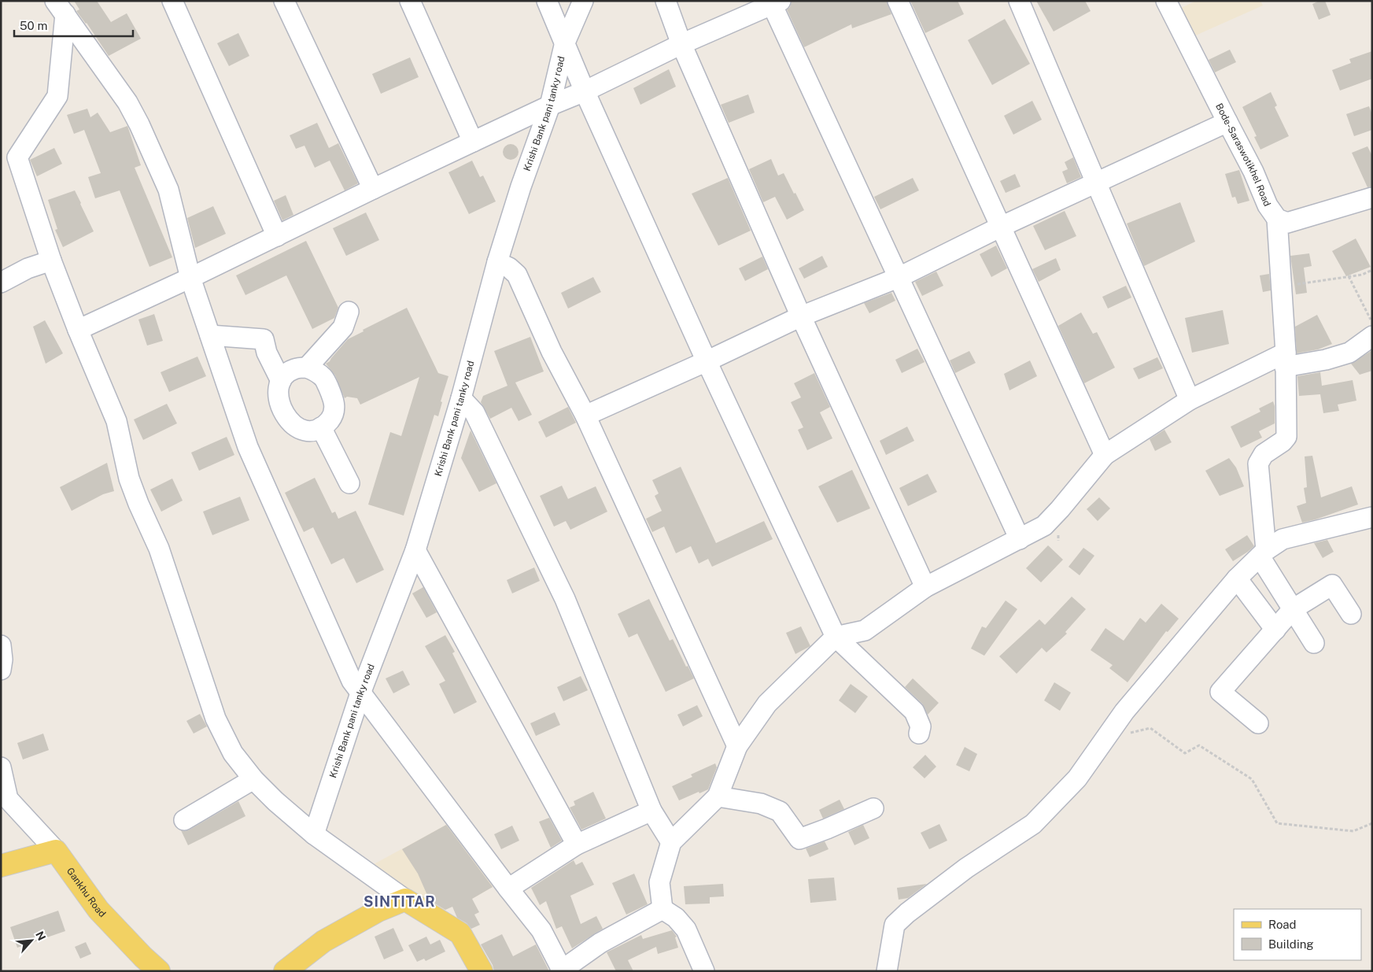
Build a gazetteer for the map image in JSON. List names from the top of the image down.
{
  "streets": {
    "main road": ["Gankhu Road"],
    "street": ["Krishi Bank pani tanky road", "Bode-Saraswotikhel Road"]
  },
  "districts": ["SINTITAR"],
  "legend": ["Road", "Building"],
  "scale_bar": "50 m",
  "north": "top right"
}
